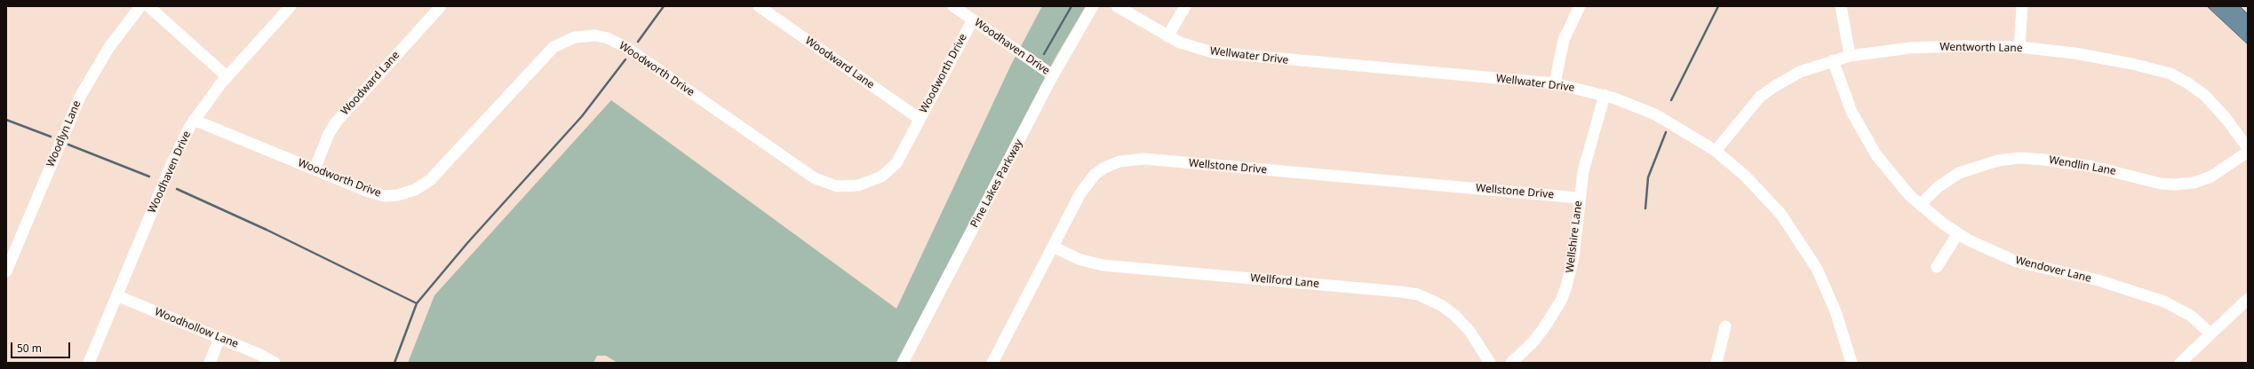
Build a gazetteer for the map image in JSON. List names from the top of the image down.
{
  "streets": {
    "street": [
      "Woodhaven Drive",
      "Wentworth Lane",
      "Wellwater Drive",
      "Woodward Lane",
      "Woodworth Drive",
      "Woodlyn Lane",
      "Wendlin Lane",
      "Wellstone Drive",
      "Pine Lakes Parkway",
      "Wellshire Lane",
      "Wendover Lane",
      "Wellford Lane",
      "Woodhollow Lane"
    ]
  },
  "crossings": [
    ["Woodhaven Drive", "Woodworth Drive"],
    ["Woodhaven Drive", "Pine Lakes Parkway"],
    ["Woodhaven Drive", "Woodhollow Lane"],
    ["Wentworth Lane", "Wellwater Drive"],
    ["Wentworth Lane", "Wendover Lane"],
    ["Wellwater Drive", "Wellshire Lane"],
    ["Woodward Lane", "Woodworth Drive"],
    ["Wendlin Lane", "Wendover Lane"],
    ["Wellstone Drive", "Wellshire Lane"],
    ["Wellstone Drive", "Wellford Lane"]
  ],
  "scale_bar": "50 m"
}
